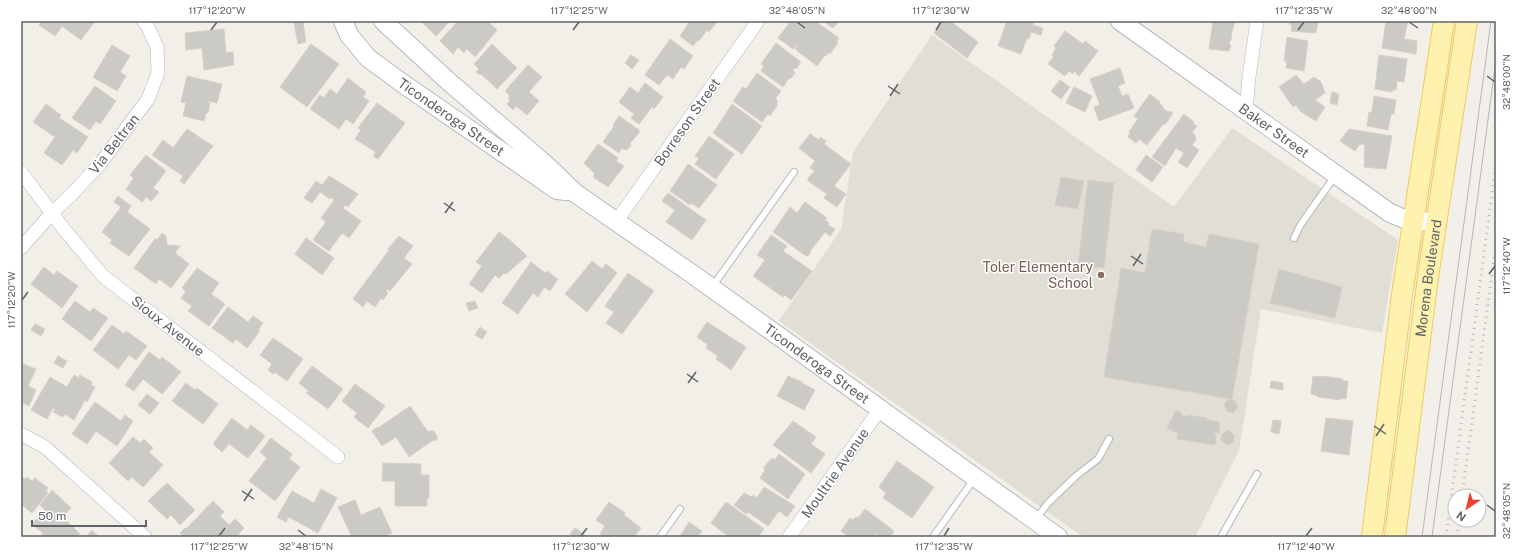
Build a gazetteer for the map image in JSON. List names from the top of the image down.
{
  "streets": {
    "main road": ["Morena Boulevard"],
    "street": [
      "Ticonderoga Street",
      "Borreson Street",
      "Baker Street",
      "Via Beltran",
      "Sioux Avenue",
      "Moultrie Avenue"
    ]
  },
  "crossings": [
    ["Ticonderoga Street", "Borreson Street"],
    ["Ticonderoga Street", "Moultrie Avenue"],
    ["Baker Street", "Morena Boulevard"],
    ["Via Beltran", "Sioux Avenue"]
  ],
  "places": ["Toler Elementary School"],
  "scale_bar": "50 m",
  "north": "bottom left",
  "coordinates": [
    "117°12'20\"W",
    "117°12'25\"W",
    "32°48'05\"N",
    "117°12'30\"W",
    "117°12'35\"W",
    "32°48'00\"N",
    "117°12'40\"W",
    "32°48'15\"N"
  ]
}
